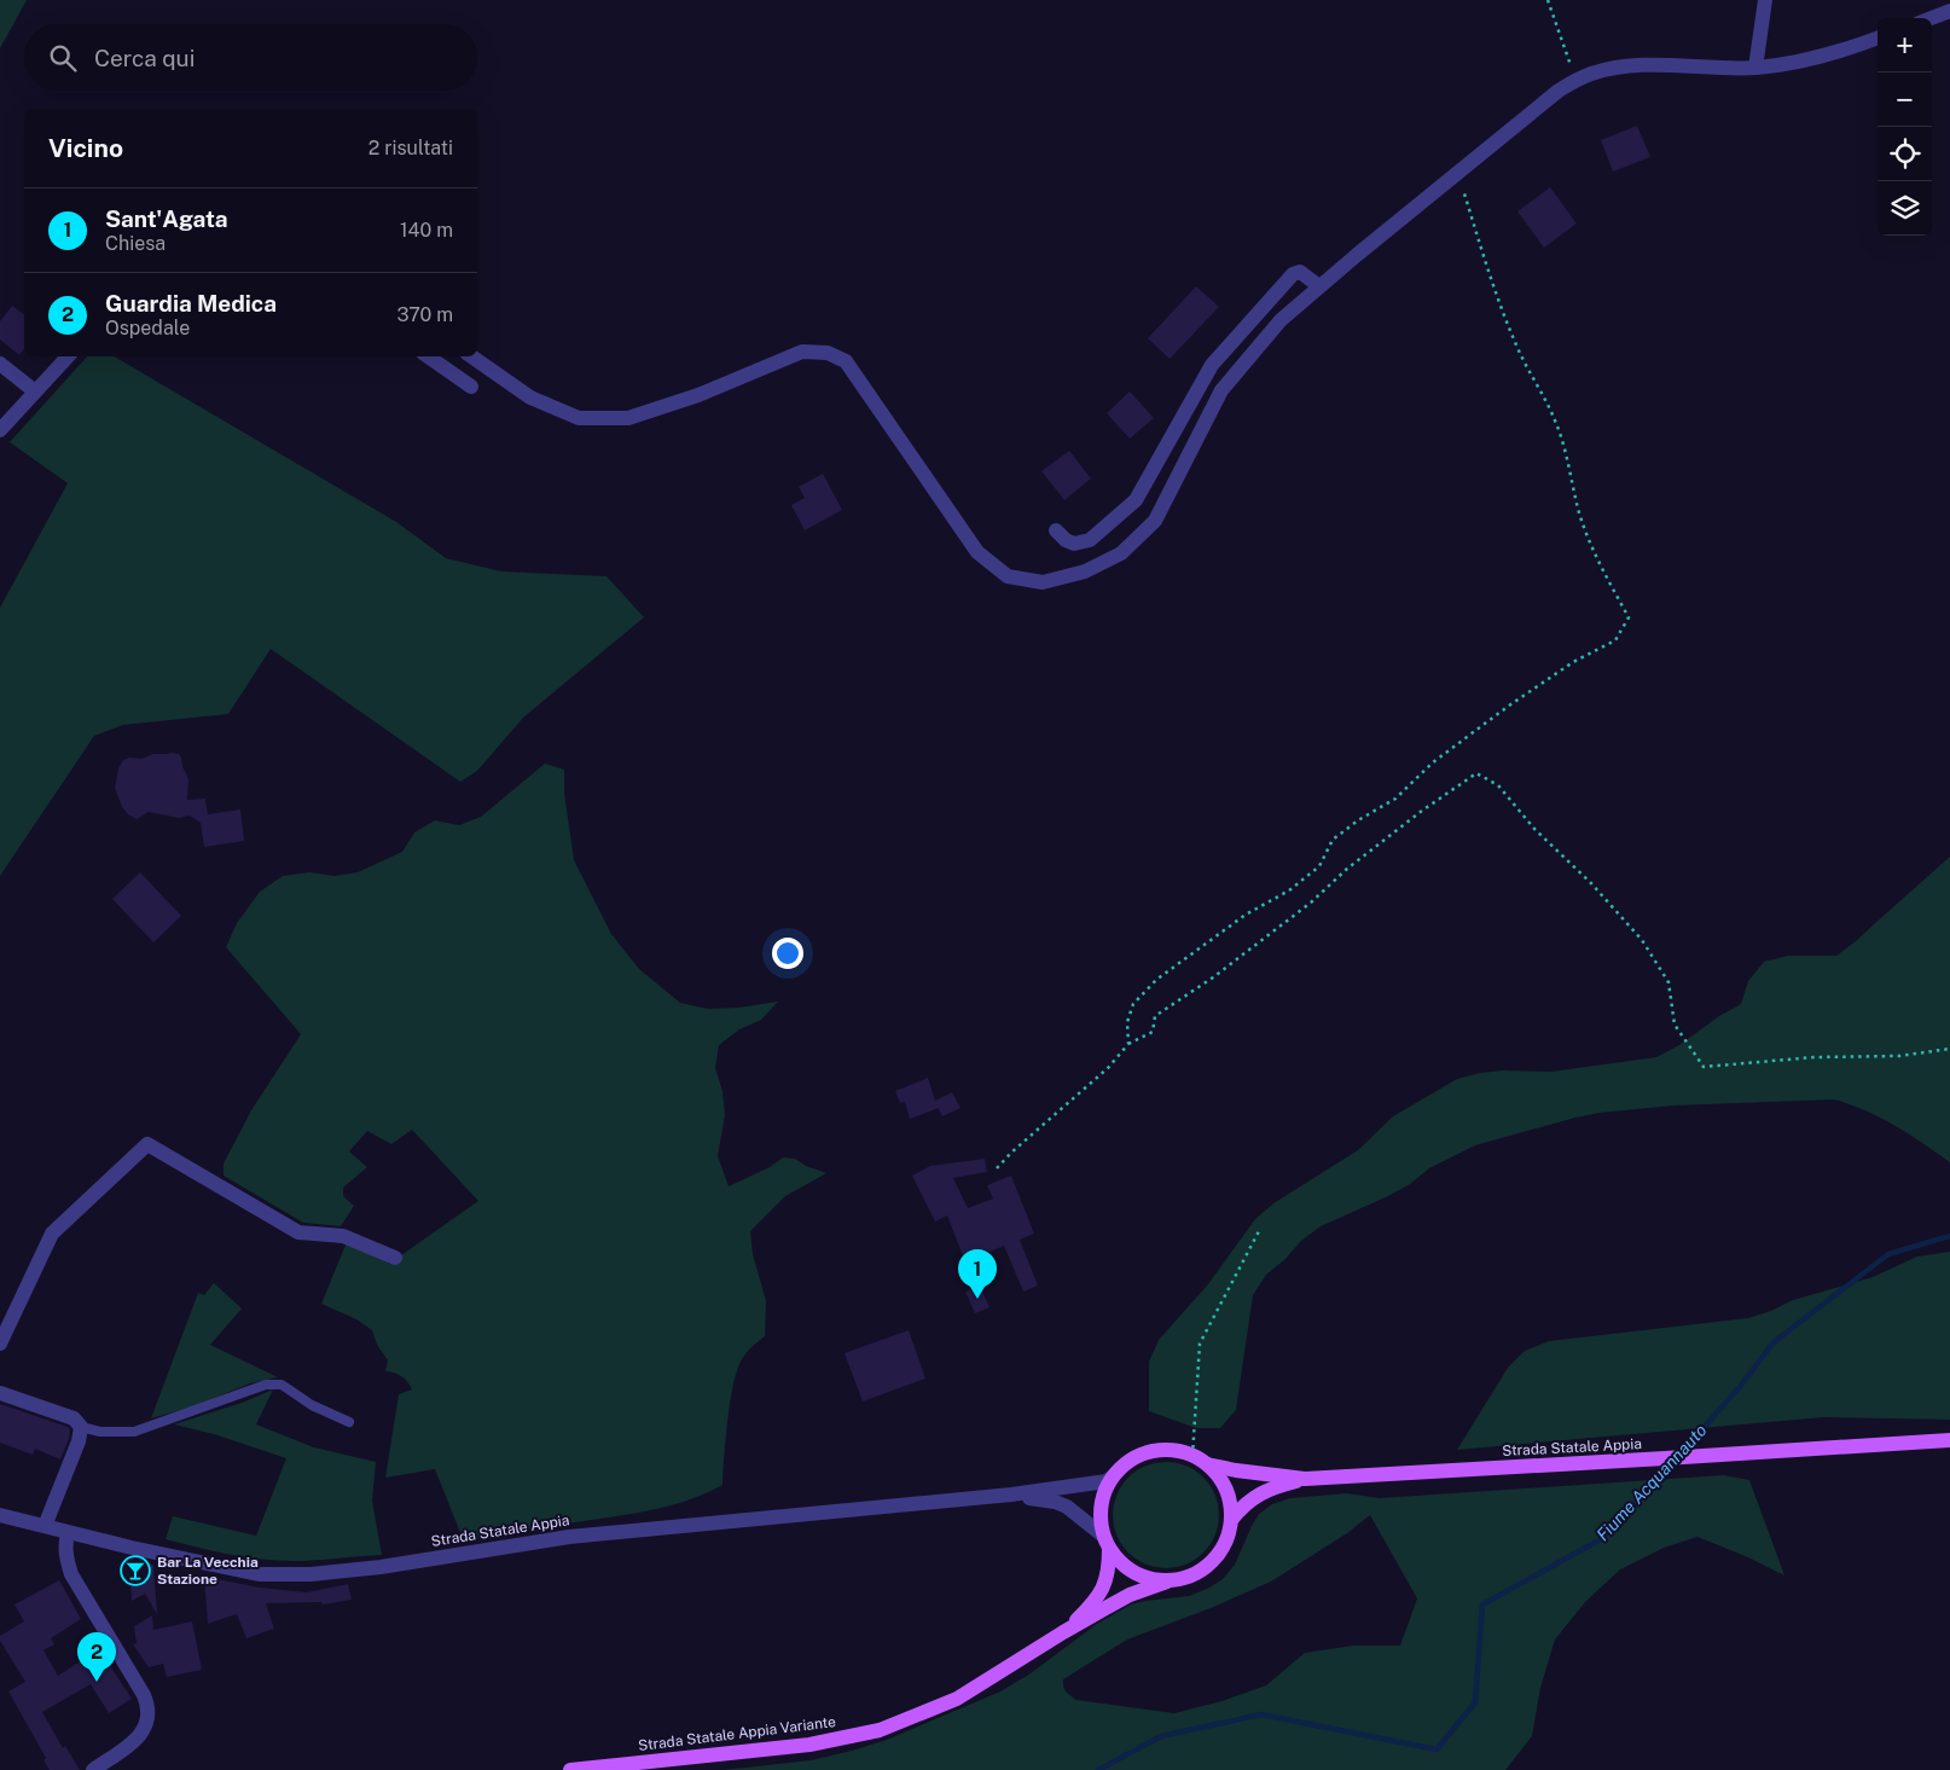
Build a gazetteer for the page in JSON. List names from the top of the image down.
{
  "streets": {
    "main road": ["Strada Statale Appia", "Strada Statale Appia Variante"]
  },
  "crossings": [
    ["Strada Statale Appia", "Strada Statale Appia Variante"]
  ],
  "water": ["Fiume Acquannauto"],
  "places": {
    "bar": ["Bar La Vecchia Stazione"]
  },
  "page": {
    "map_buttons": ["+", "−"],
    "search": "Cerca qui",
    "heading": ["Vicino", "2 risultati"],
    "list": [
      {
        "mark": "1",
        "name": "Sant'Agata",
        "note": "Chiesa",
        "value": "140 m"
      },
      {
        "mark": "2",
        "name": "Guardia Medica",
        "note": "Ospedale",
        "value": "370 m"
      }
    ],
    "pins": ["1", "2"]
  }
}
